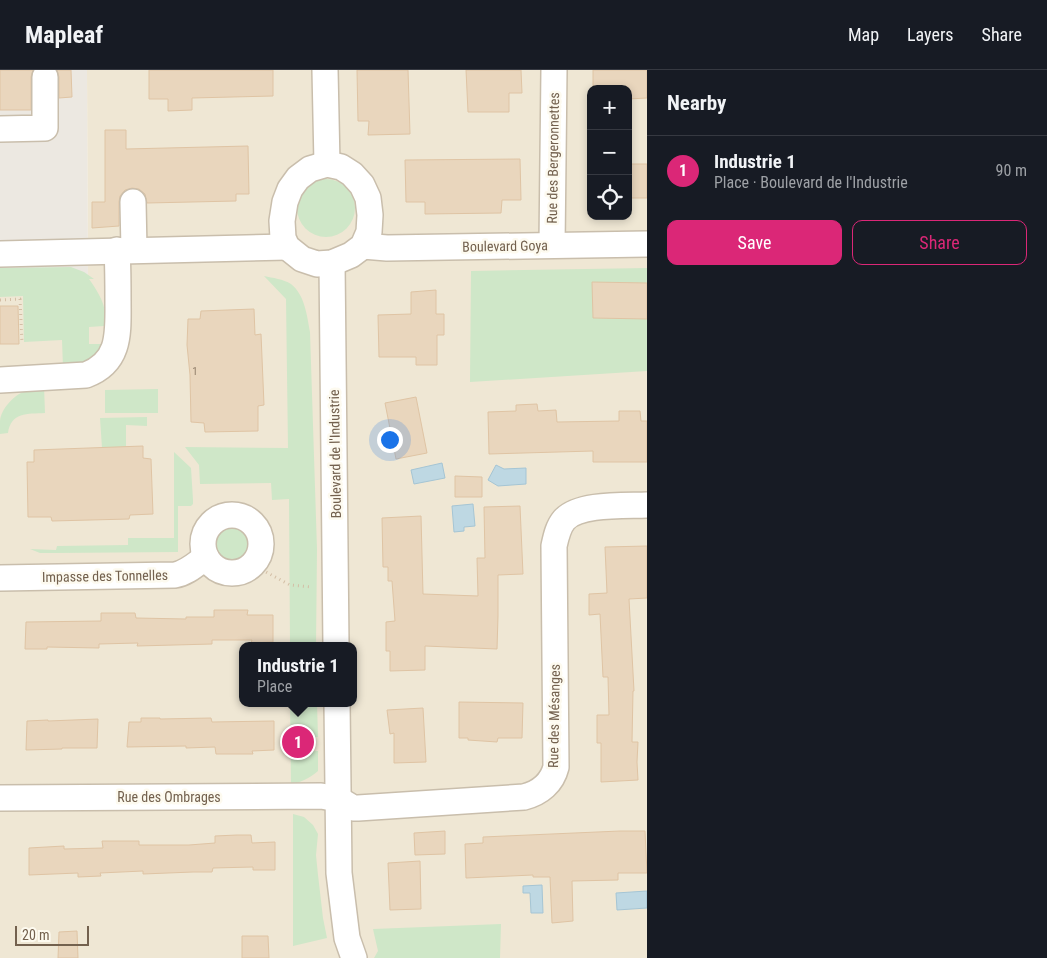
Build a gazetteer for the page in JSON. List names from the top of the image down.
{
  "streets": {
    "street": [
      "Rue des Bergeronnettes",
      "Boulevard Goya",
      "Boulevard de l'Industrie",
      "Impasse des Tonnelles",
      "Rue des Mésanges",
      "Rue des Ombrages"
    ]
  },
  "crossings": [
    ["Rue des Bergeronnettes", "Boulevard Goya"],
    ["Boulevard Goya", "Boulevard de l'Industrie"],
    ["Rue des Mésanges", "Rue des Ombrages"]
  ],
  "house_numbers": ["1"],
  "scale_bar": "20 m",
  "page": {
    "header": "Mapleaf",
    "nav": ["Map", "Layers", "Share"],
    "heading": "Nearby",
    "map_buttons": ["+", "−"],
    "list": [
      {
        "mark": "1",
        "name": "Industrie 1",
        "note": "Place · Boulevard de l'Industrie",
        "value": "90 m"
      }
    ],
    "buttons": ["Save", "Share"],
    "popup": ["Industrie 1", "Place"],
    "pins": "1",
    "scale": "20 m"
  }
}
